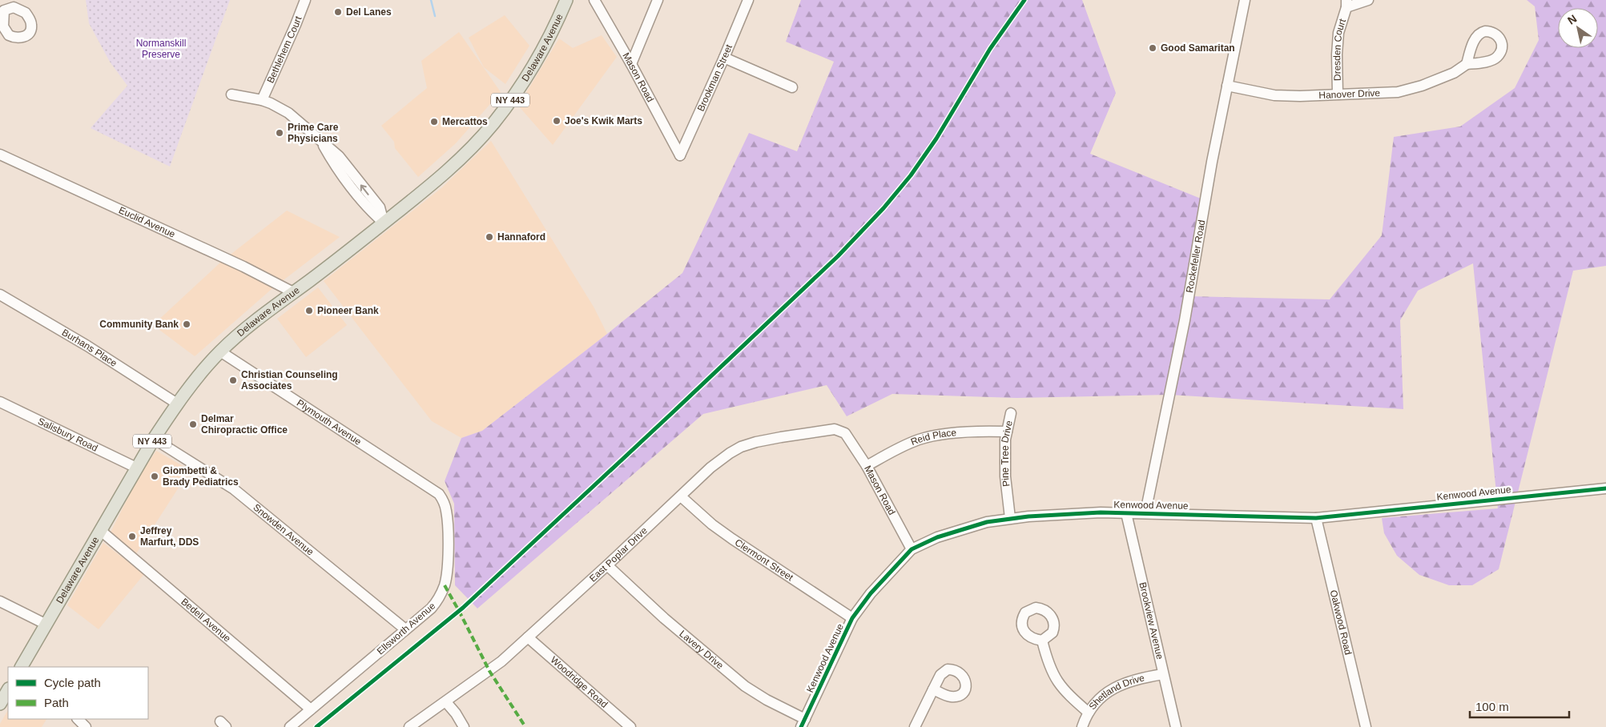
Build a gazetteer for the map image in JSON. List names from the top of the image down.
{
  "streets": {
    "main road": ["Delaware Avenue", "NY 443"],
    "street": [
      "Bethlehem Court",
      "Dresden Court",
      "Mason Road",
      "Brookman Street",
      "Hanover Drive",
      "Euclid Avenue",
      "Rockefeller Road",
      "Burhans Place",
      "Plymouth Avenue",
      "Salisbury Road",
      "Reid Place",
      "Pine Tree Drive",
      "Kenwood Avenue",
      "Snowden Avenue",
      "East Poplar Drive",
      "Clermont Street",
      "Bedell Avenue",
      "Brookview Avenue",
      "Oakwood Road",
      "Ellsworth Avenue",
      "Lavery Drive",
      "Woodridge Road",
      "Shetland Drive"
    ]
  },
  "crossings": [
    ["Delaware Avenue", "Euclid Avenue"],
    ["Delaware Avenue", "Burhans Place"],
    ["Delaware Avenue", "Plymouth Avenue"],
    ["Delaware Avenue", "Salisbury Road"],
    ["Delaware Avenue", "Snowden Avenue"],
    ["Delaware Avenue", "Bedell Avenue"],
    ["Dresden Court", "Hanover Drive"],
    ["Mason Road", "Brookman Street"],
    ["Mason Road", "Reid Place"],
    ["Mason Road", "Kenwood Avenue"],
    ["Mason Road", "East Poplar Drive"],
    ["Hanover Drive", "Rockefeller Road"],
    ["Rockefeller Road", "Kenwood Avenue"],
    ["Plymouth Avenue", "Ellsworth Avenue"],
    ["Reid Place", "Pine Tree Drive"],
    ["Pine Tree Drive", "Kenwood Avenue"],
    ["Kenwood Avenue", "Clermont Street"],
    ["Kenwood Avenue", "Brookview Avenue"],
    ["Kenwood Avenue", "Oakwood Road"],
    ["Kenwood Avenue", "Lavery Drive"],
    ["Snowden Avenue", "Ellsworth Avenue"],
    ["East Poplar Drive", "Clermont Street"],
    ["East Poplar Drive", "Lavery Drive"],
    ["East Poplar Drive", "Woodridge Road"],
    ["Bedell Avenue", "Ellsworth Avenue"],
    ["Brookview Avenue", "Shetland Drive"]
  ],
  "parks": ["Normanskill Preserve"],
  "places": [
    "Del Lanes",
    "Good Samaritan",
    "Joe's Kwik Marts",
    "Mercattos",
    "Prime Care Physicians",
    "Hannaford",
    "Pioneer Bank",
    "Community Bank",
    "Christian Counseling Associates",
    "Delmar Chiropractic Office",
    "Giombetti & Brady Pediatrics",
    "Jeffrey Marfurt, DDS"
  ],
  "legend": ["Cycle path", "Path"],
  "scale_bar": "100 m",
  "north": "top left"
}
